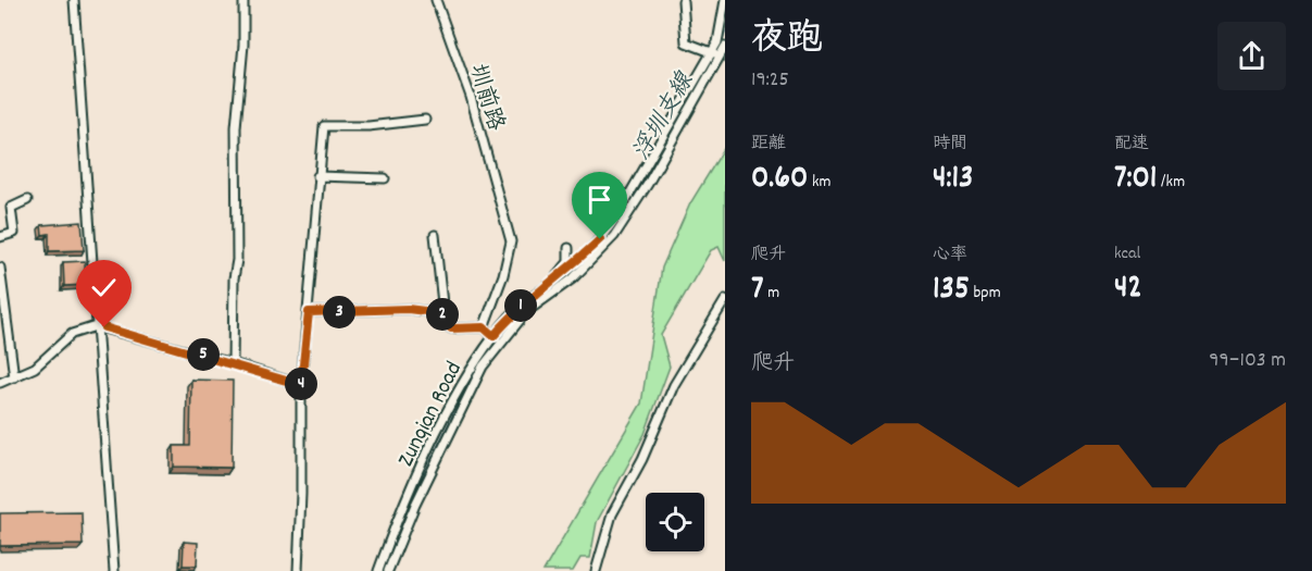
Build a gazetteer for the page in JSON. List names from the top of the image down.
{
  "streets": {
    "street": ["圳前路", "Zunqian Road"]
  },
  "water": ["浮圳支線"],
  "page": {
    "heading": ["夜跑", "19:25"],
    "stats": [
      ["距離", "0.60 km"],
      ["時間", "4:13"],
      ["配速", "7:01 /km"],
      ["爬升", "7 m"],
      ["心率", "135 bpm"],
      ["kcal", "42"]
    ],
    "pins": [
      "1",
      "3",
      "2",
      "5",
      "4"
    ],
    "chart": ["爬升", "99–103 m"]
  }
}
